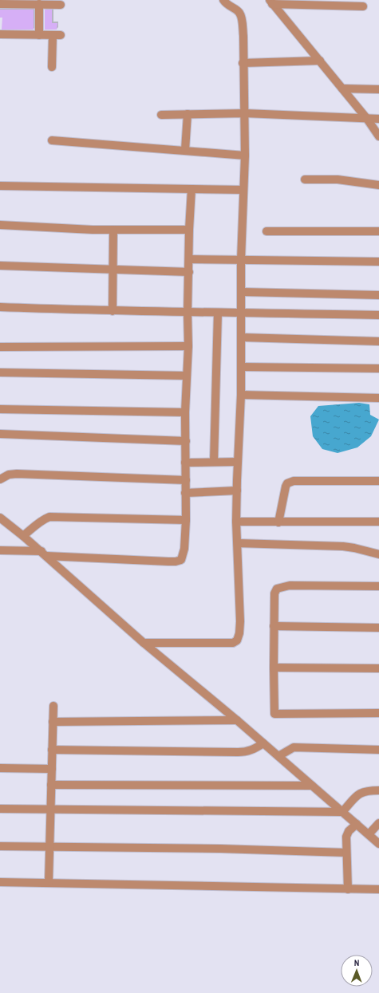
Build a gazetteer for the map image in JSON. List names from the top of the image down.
{
  "north": "top"
}
